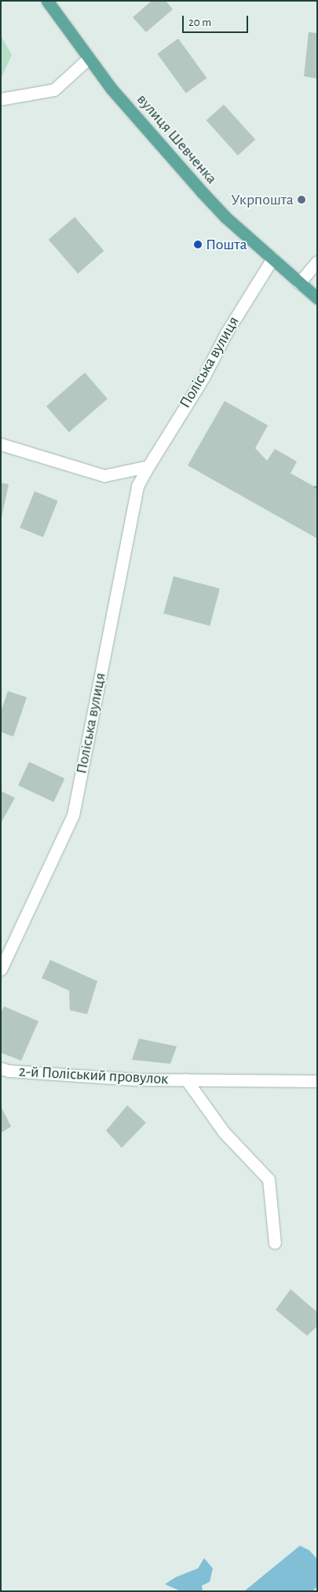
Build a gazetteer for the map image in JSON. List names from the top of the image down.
{
  "streets": {
    "main road": ["вулиця Шевченка"],
    "street": ["Поліська вулиця", "2-й Поліський провулок"]
  },
  "crossings": [
    ["вулиця Шевченка", "Поліська вулиця"]
  ],
  "places": ["Укрпошта", "Пошта"],
  "scale_bar": "20 m"
}
